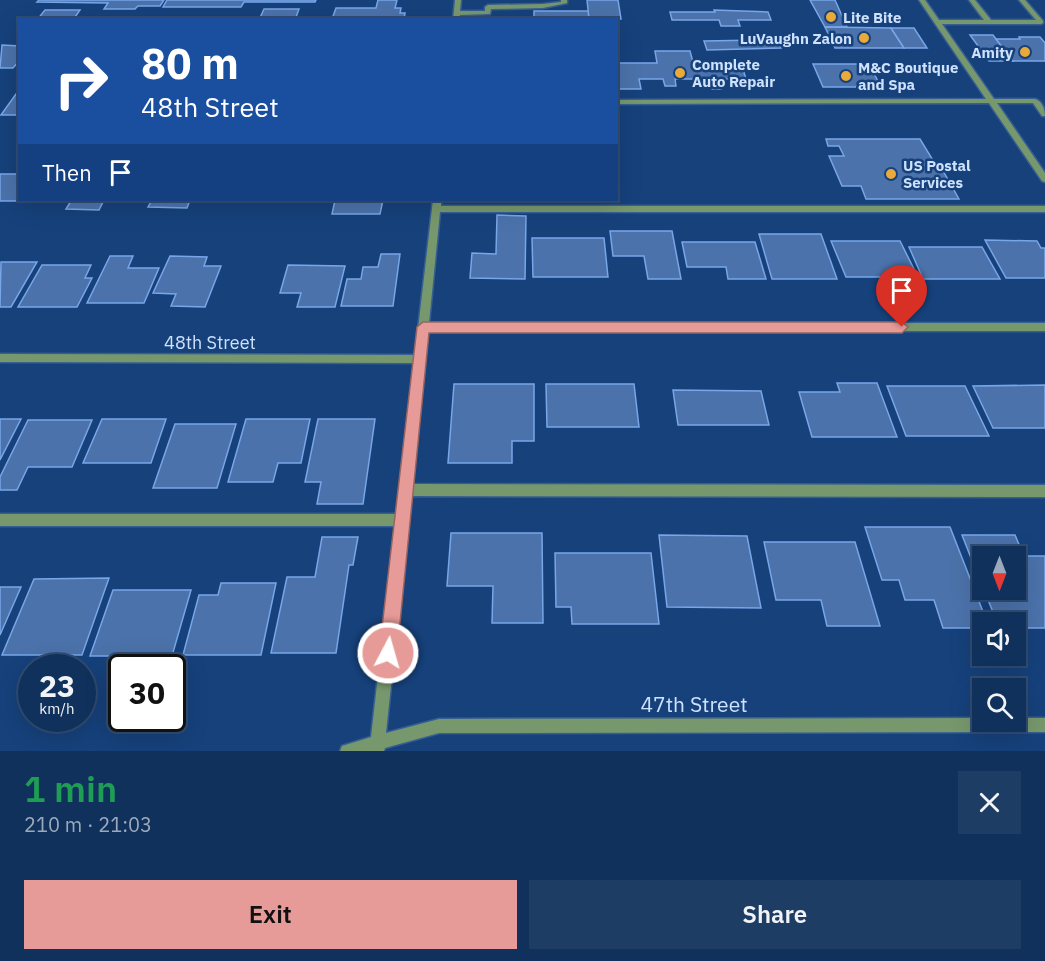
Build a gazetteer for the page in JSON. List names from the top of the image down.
{
  "streets": {
    "street": ["48th Street", "47th Street"]
  },
  "places": [
    "Lite Bite",
    "LuVaughn Zalon",
    "Amity",
    "Complete Auto Repair",
    "M&C Boutique and Spa",
    "US Postal Services"
  ],
  "north": "bottom",
  "page": {
    "turn": ["80 m", "48th Street"],
    "then": "Then",
    "speed": "23 km/h",
    "limit": "30",
    "heading": ["1 min", "210 m · 21:03"],
    "buttons": ["Exit", "Share"]
  }
}
